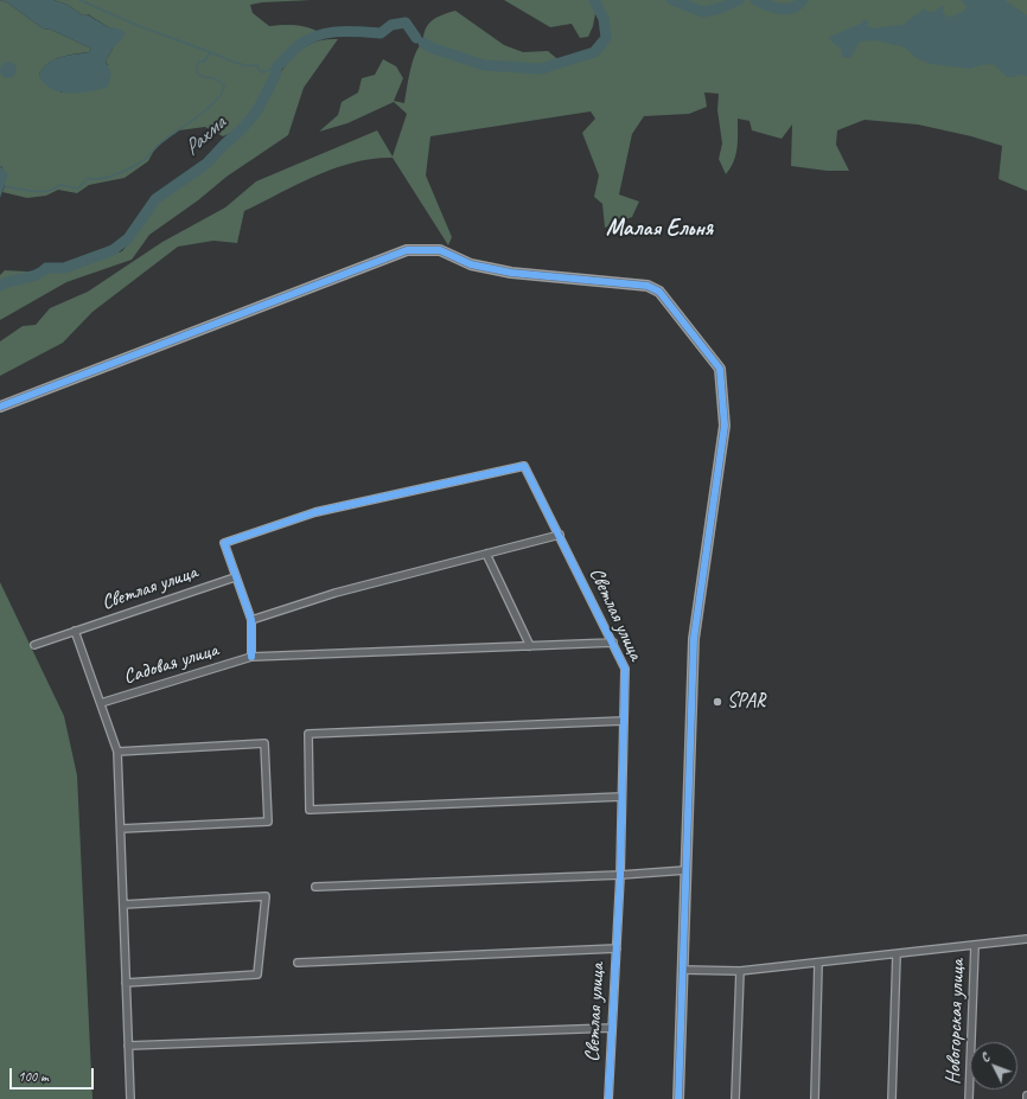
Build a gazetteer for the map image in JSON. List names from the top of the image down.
{
  "streets": {
    "street": ["Светлая улица", "Садовая улица", "Новогорская улица"]
  },
  "crossings": [
    ["Светлая улица", "Садовая улица"]
  ],
  "districts": ["Малая Ельня"],
  "water": ["Рахма"],
  "places": ["SPAR"],
  "scale_bar": "100 m",
  "north": "top left"
}
